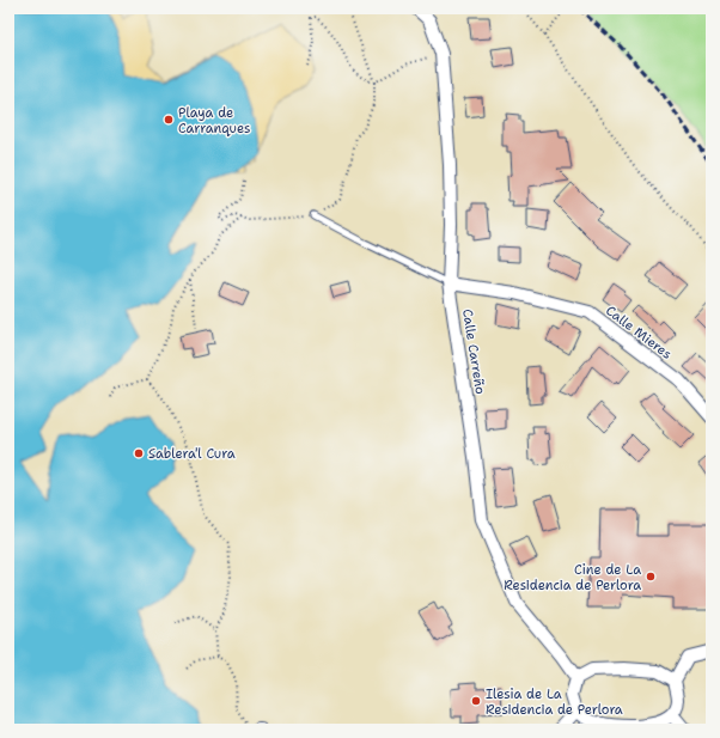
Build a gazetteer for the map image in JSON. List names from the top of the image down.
{
  "streets": {
    "street": ["Calle Mieres", "Calle Carreño"]
  },
  "crossings": [
    ["Calle Mieres", "Calle Carreño"]
  ],
  "places": [
    "Playa de Carranques",
    "Sablera'l Cura",
    "Cine de La Residencia de Perlora",
    "Ilesia de La Residencia de Perlora"
  ]
}
